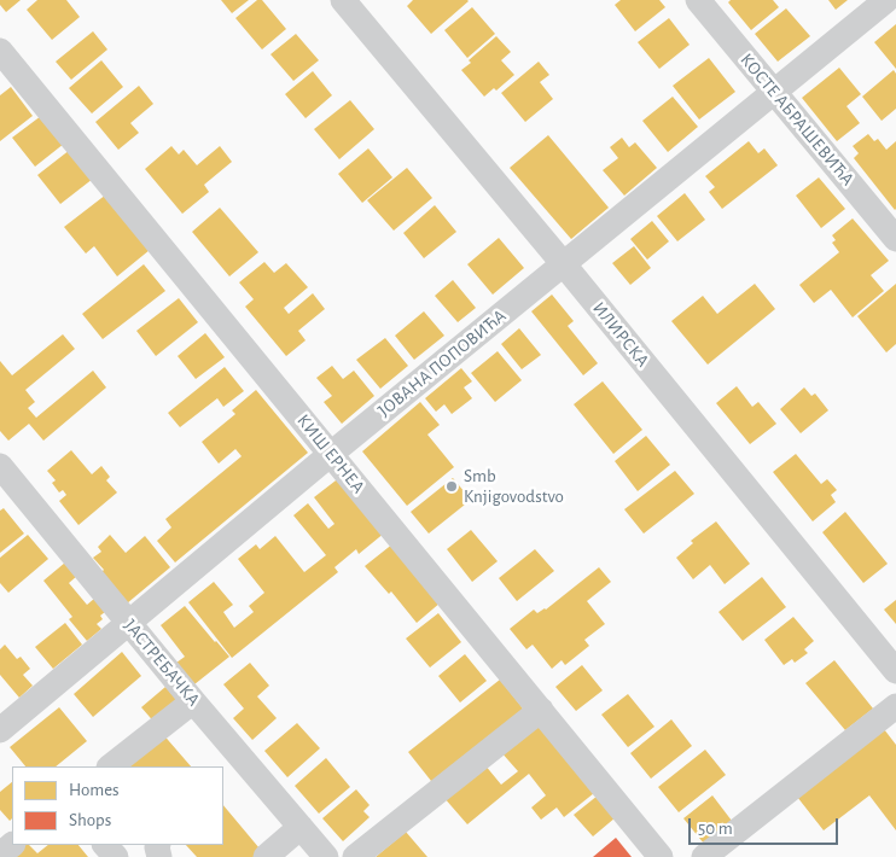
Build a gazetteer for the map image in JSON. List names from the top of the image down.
{
  "streets": {
    "street": [
      "КОСТЕ АБРАШЕВИЋА",
      "ИЛИРСКА",
      "ЈОВАНА ПОПОВИЋА",
      "КИШ ЕРНЕА",
      "ЈАСТРЕБАЧКА"
    ]
  },
  "crossings": [
    ["КОСТЕ АБРАШЕВИЋА", "ЈОВАНА ПОПОВИЋА"],
    ["ИЛИРСКА", "ЈОВАНА ПОПОВИЋА"],
    ["ЈОВАНА ПОПОВИЋА", "КИШ ЕРНЕА"],
    ["ЈОВАНА ПОПОВИЋА", "ЈАСТРЕБАЧКА"]
  ],
  "places": ["Smb Knjigovodstvo"],
  "legend": ["Homes", "Shops"],
  "scale_bar": "50 m"
}
